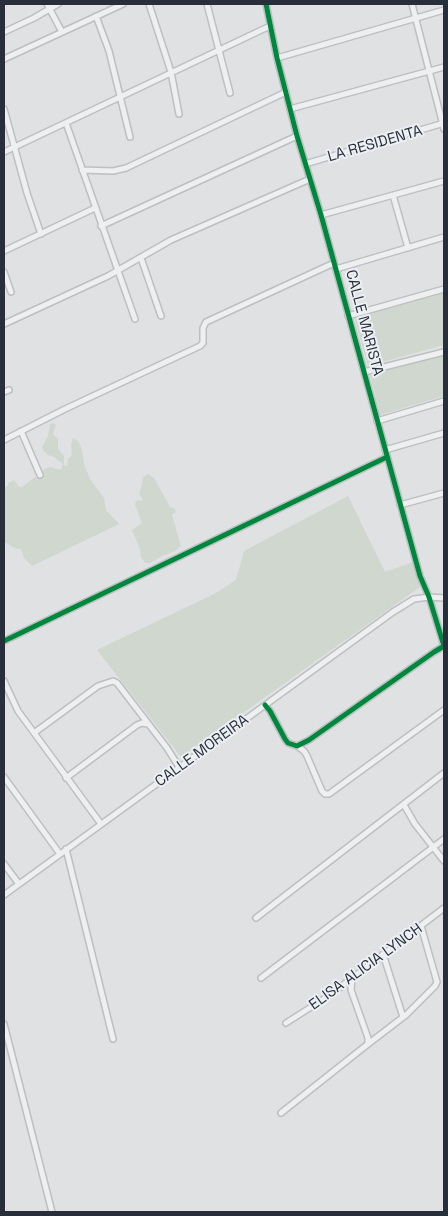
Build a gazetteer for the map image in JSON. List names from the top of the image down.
{
  "streets": {
    "street": [
      "LA RESIDENTA",
      "CALLE MARISTA",
      "CALLE MOREIRA",
      "ELISA ALICIA LYNCH"
    ]
  },
  "crossings": [
    ["LA RESIDENTA", "CALLE MARISTA"],
    ["CALLE MARISTA", "CALLE MOREIRA"]
  ]
}
